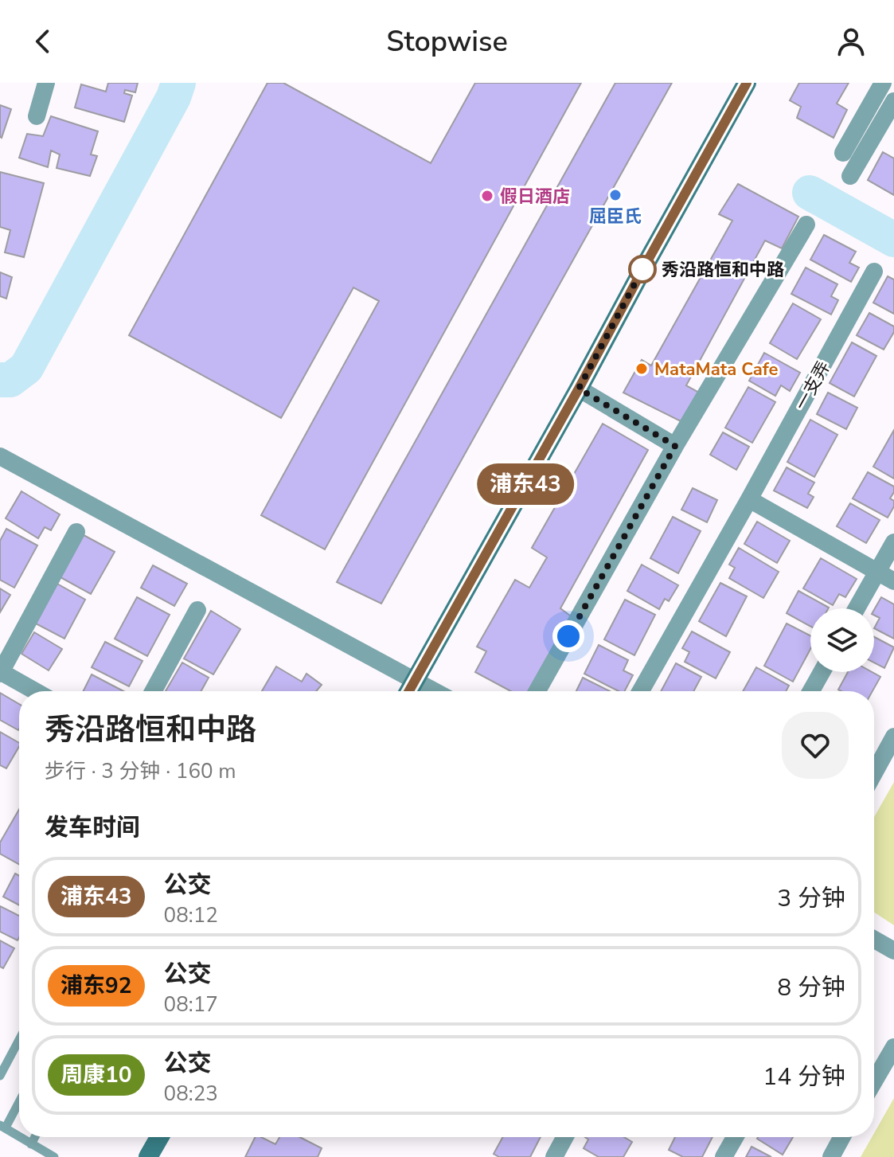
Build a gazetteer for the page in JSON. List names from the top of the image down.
{
  "streets": {
    "street": ["一支弄"]
  },
  "places": [
    "屈臣氏",
    "假日酒店",
    "秀沿路恒和中路",
    "MataMata Cafe"
  ],
  "lines": ["bus line 浦东43"],
  "page": {
    "header": "Stopwise",
    "on_map": "浦东43",
    "heading": [
      ["秀沿路恒和中路", "步行 · 3 分钟 · 160 m"],
      "发车时间"
    ],
    "list": [
      {
        "mark": "浦东43",
        "name": "公交",
        "note": "08:12",
        "value": "3 分钟"
      },
      {
        "mark": "浦东92",
        "name": "公交",
        "note": "08:17",
        "value": "8 分钟"
      },
      {
        "mark": "周康10",
        "name": "公交",
        "note": "08:23",
        "value": "14 分钟"
      }
    ]
  }
}
